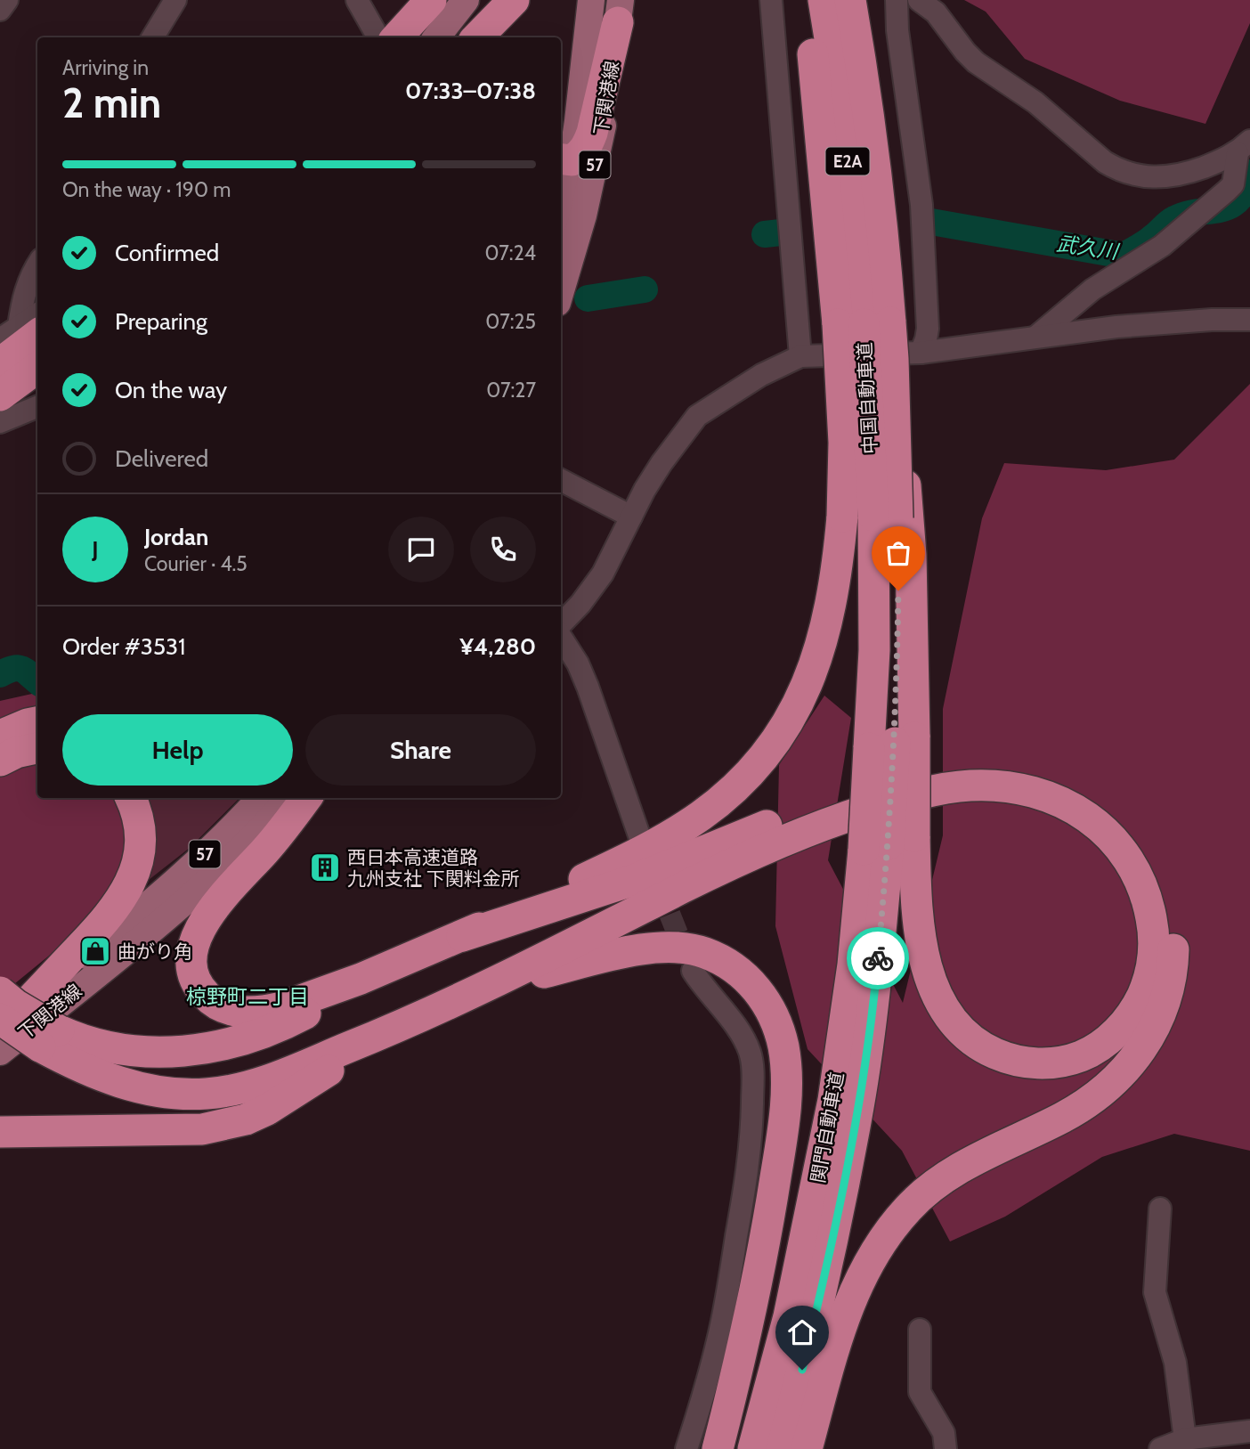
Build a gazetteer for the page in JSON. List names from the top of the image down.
{
  "streets": {
    "highway": ["E2A", "中国自動車道", "関門自動車道"],
    "main road": ["下関港線", "57"]
  },
  "crossings": [
    ["中国自動車道", "関門自動車道"]
  ],
  "districts": ["椋野町二丁目"],
  "water": ["武久川"],
  "places": {
    "building": ["西日本高速道路 九州支社 下関料金所"],
    "shop": ["曲がり角"]
  },
  "page": {
    "heading": ["2 min", "Arriving in", "07:33–07:38"],
    "panel": [
      "Jordan",
      "Courier · 4.5",
      "Order #3531",
      "¥4,280"
    ],
    "bar": "On the way · 190 m",
    "list": [
      ["Confirmed", "07:24"],
      ["Preparing", "07:25"],
      ["On the way", "07:27"],
      "Delivered"
    ],
    "round": "J",
    "buttons": ["Help", "Share"]
  }
}
